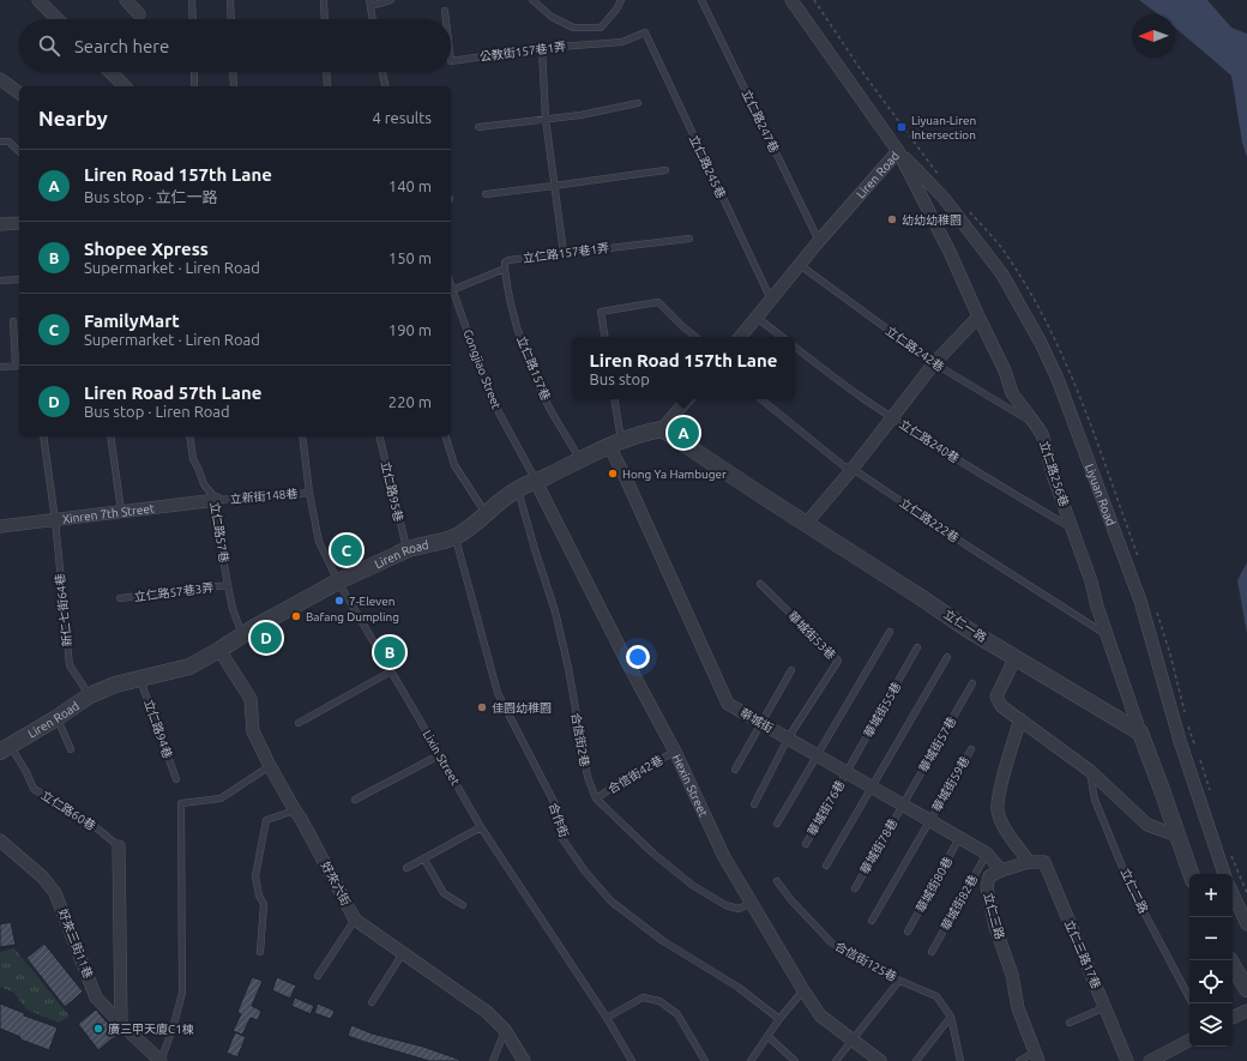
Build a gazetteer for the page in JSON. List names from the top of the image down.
{
  "streets": {
    "street": [
      "Liren Road",
      "立仁路256巷",
      "Liyuan Road",
      "Xinren 7th Street",
      "立仁一路",
      "華城街",
      "Hexin Street",
      "好來六街",
      "立仁三路",
      "好來三街11巷",
      "立仁三路17巷"
    ],
    "lane": [
      "公教街157巷1弄",
      "立仁路247巷",
      "立仁路245巷",
      "立仁路157巷1弄",
      "立仁路242巷",
      "立仁路157巷",
      "Gongjiao Street",
      "立仁路240巷",
      "立仁路95巷",
      "立新街148巷",
      "立仁路222巷",
      "立仁路57巷",
      "立仁路57巷3弄",
      "新仁七街64巷",
      "華城街53巷",
      "華城街55巷",
      "立仁路94巷",
      "合信街2巷",
      "華城街57巷",
      "Lixin Street",
      "合信街42巷",
      "華城街59巷",
      "華城街76巷",
      "立仁路60巷",
      "合作街",
      "華城街78巷",
      "華城街80巷",
      "立仁二路",
      "華城街82巷",
      "合信街125巷"
    ]
  },
  "crossings": [
    ["公教街157巷1弄", "立仁路245巷"],
    ["立仁路247巷", "Liren Road"],
    ["立仁路245巷", "Liren Road"],
    ["Liren Road", "立仁路242巷"],
    ["Liren Road", "立仁路157巷"],
    ["Liren Road", "Gongjiao Street"],
    ["Liren Road", "立仁路256巷"],
    ["Liren Road", "立仁路95巷"],
    ["Liren Road", "Liyuan Road"],
    ["Liren Road", "立仁路57巷"],
    ["Liren Road", "新仁七街64巷"],
    ["Liren Road", "立仁一路"],
    ["Liren Road", "華城街"],
    ["Liren Road", "立仁路94巷"],
    ["Liren Road", "合信街2巷"],
    ["Liren Road", "Lixin Street"],
    ["Liren Road", "Hexin Street"],
    ["Liren Road", "立仁路60巷"],
    ["Liren Road", "合作街"],
    ["Liren Road", "好來六街"],
    ["立仁路157巷1弄", "立仁路157巷"],
    ["立仁路157巷1弄", "Gongjiao Street"],
    ["立仁路242巷", "立仁路256巷"],
    ["Gongjiao Street", "Hexin Street"],
    ["立仁路240巷", "立仁路256巷"],
    ["立仁路256巷", "Liyuan Road"],
    ["立仁路256巷", "立仁路222巷"],
    ["立仁路256巷", "立仁一路"],
    ["立新街148巷", "Xinren 7th Street"],
    ["立新街148巷", "立仁路57巷"],
    ["立新街148巷", "Lixin Street"],
    ["Xinren 7th Street", "立仁路57巷"],
    ["Xinren 7th Street", "新仁七街64巷"],
    ["立仁路57巷", "立仁路57巷3弄"],
    ["華城街53巷", "華城街"],
    ["華城街55巷", "華城街"],
    ["華城街55巷", "華城街76巷"],
    ["華城街", "華城街57巷"],
    ["華城街", "華城街59巷"],
    ["華城街", "華城街76巷"],
    ["華城街", "華城街78巷"],
    ["華城街", "華城街80巷"],
    ["華城街", "華城街82巷"],
    ["華城街", "立仁三路"],
    ["合信街2巷", "合信街42巷"],
    ["合信街2巷", "Hexin Street"],
    ["華城街57巷", "華城街78巷"],
    ["合信街42巷", "Hexin Street"]
  ],
  "places": {
    "transit": ["Liyuan-Liren Intersection"],
    "other": [
      "幼幼幼稚園",
      "Hong Ya Hambuger",
      "7-Eleven",
      "Bafang Dumpling",
      "佳園幼稚園",
      "廣三甲天廈C1棟"
    ]
  },
  "north": "left",
  "page": {
    "search": "Search here",
    "heading": ["Nearby", "4 results"],
    "list": [
      {
        "mark": "A",
        "name": "Liren Road 157th Lane",
        "note": "Bus stop · 立仁一路",
        "value": "140 m"
      },
      {
        "mark": "B",
        "name": "Shopee Xpress",
        "note": "Supermarket · Liren Road",
        "value": "150 m"
      },
      {
        "mark": "C",
        "name": "FamilyMart",
        "note": "Supermarket · Liren Road",
        "value": "190 m"
      },
      {
        "mark": "D",
        "name": "Liren Road 57th Lane",
        "note": "Bus stop · Liren Road",
        "value": "220 m"
      }
    ],
    "popup": ["Liren Road 157th Lane", "Bus stop"],
    "pins": [
      "A",
      "C",
      "D",
      "B"
    ],
    "map_buttons": ["+", "−"]
  }
}
